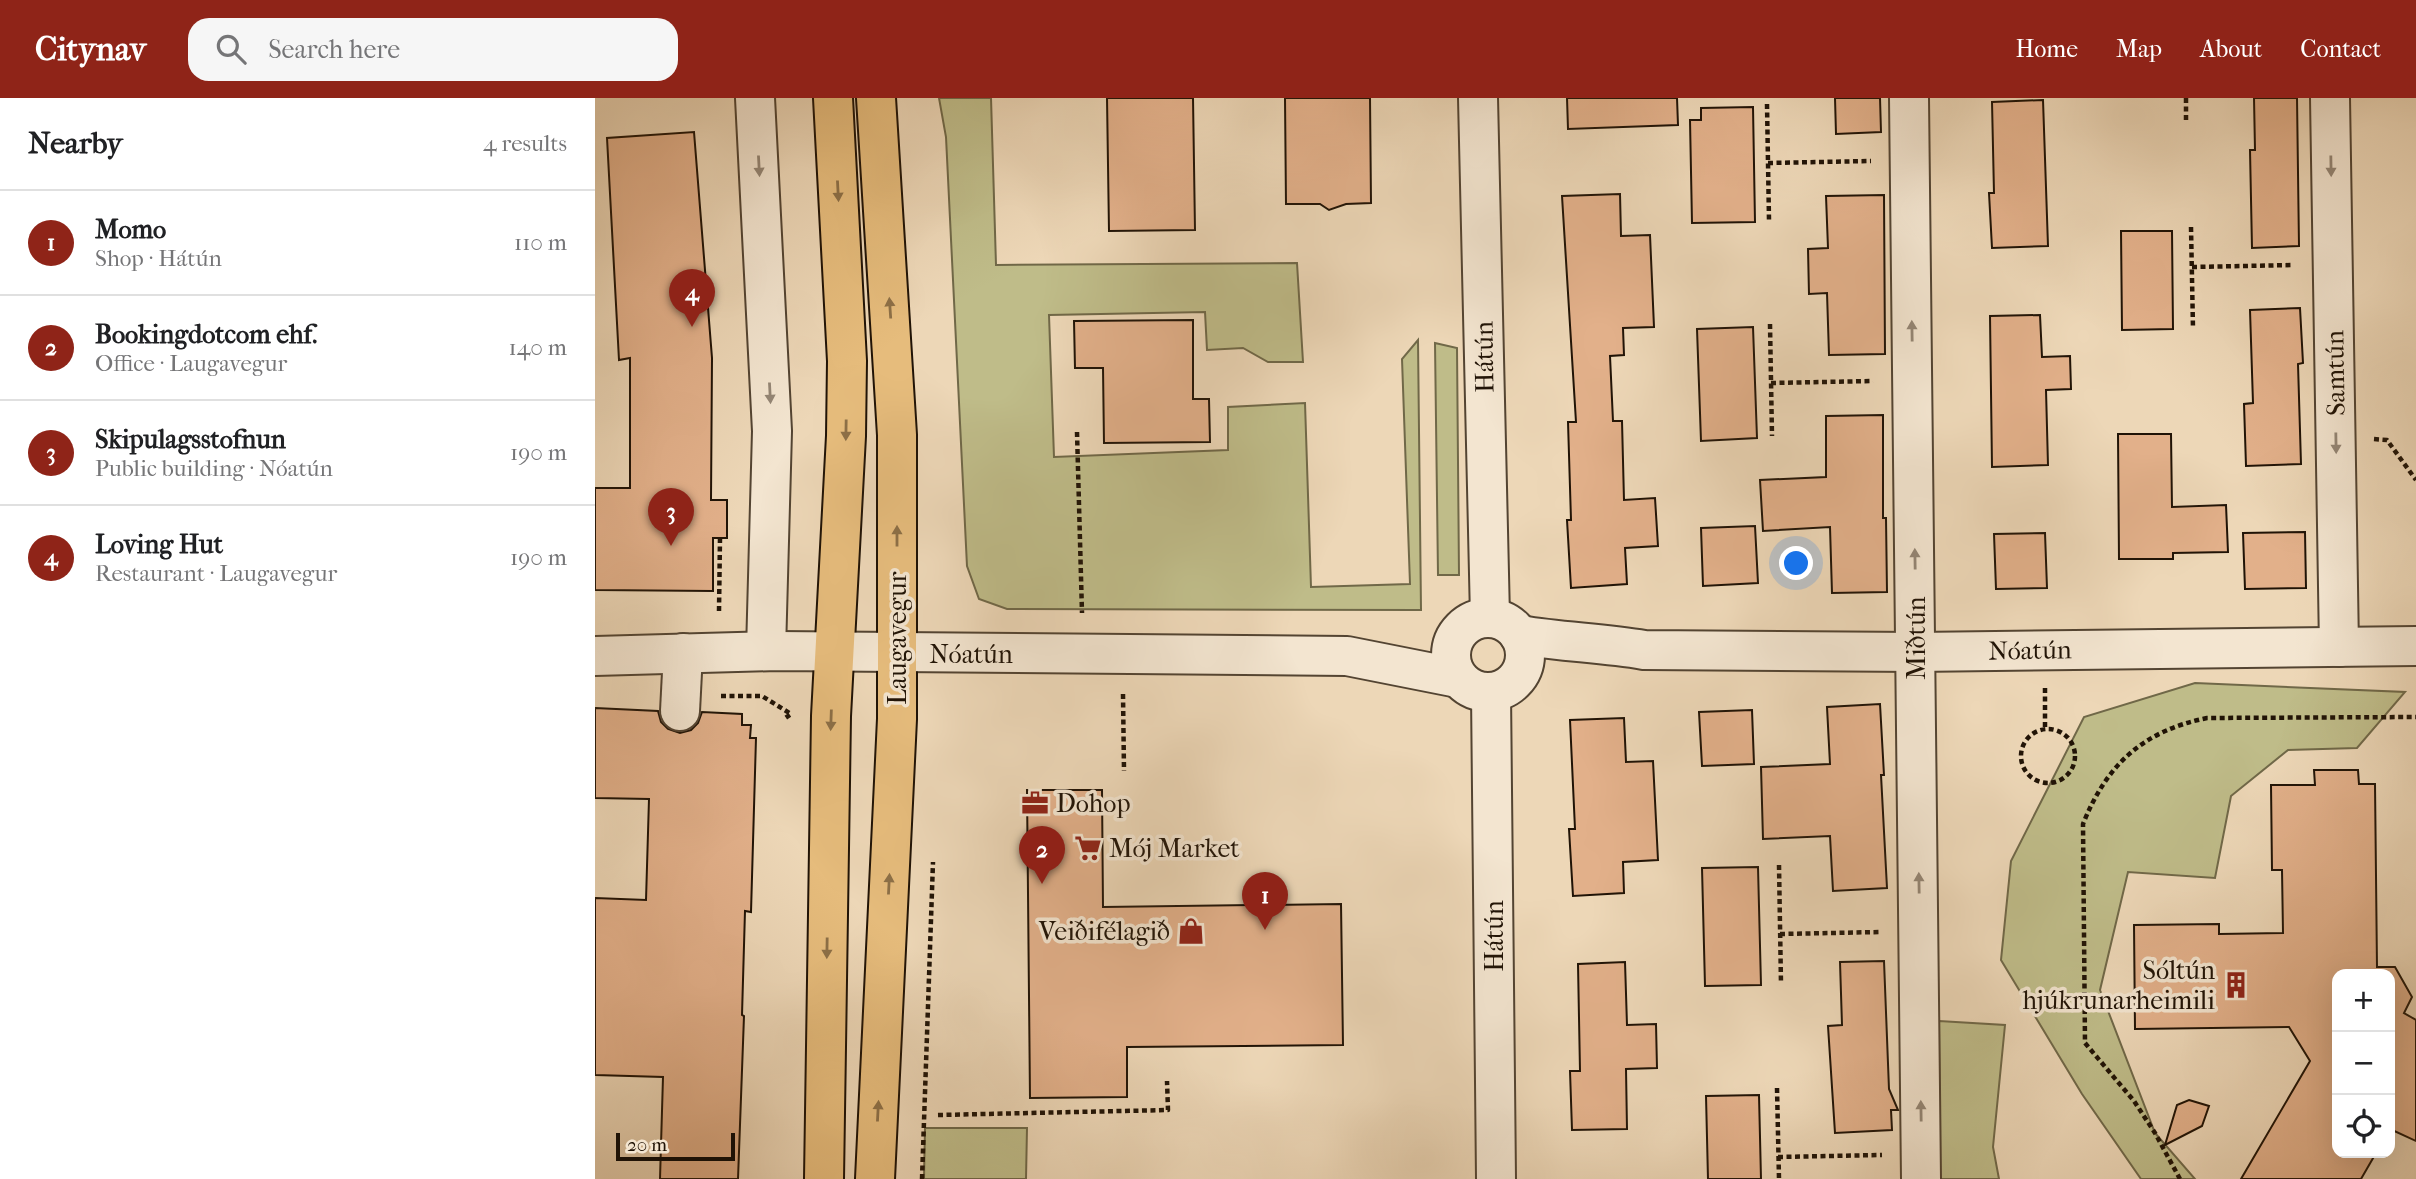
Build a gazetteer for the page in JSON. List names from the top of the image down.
{
  "streets": {
    "main road": ["Laugavegur"],
    "street": [
      "Hátún",
      "Samtún",
      "Miðtún",
      "Nóatún"
    ]
  },
  "crossings": [
    ["Hátún", "Nóatún"],
    ["Samtún", "Nóatún"],
    ["Laugavegur", "Nóatún"],
    ["Miðtún", "Nóatún"]
  ],
  "one_way": ["Samtún", "Miðtún"],
  "places": {
    "office": ["Dohop"],
    "supermarket": ["Mój Market"],
    "shop": ["Veiðifélagið"],
    "building": ["Sóltún hjúkrunarheimili"]
  },
  "scale_bar": "20 m",
  "page": {
    "header": "Citynav",
    "search": "Search here",
    "nav": [
      "Home",
      "Map",
      "About",
      "Contact"
    ],
    "heading": ["Nearby", "4 results"],
    "list": [
      {
        "mark": "1",
        "name": "Momo",
        "note": "Shop · Hátún",
        "value": "110 m"
      },
      {
        "mark": "2",
        "name": "Bookingdotcom ehf.",
        "note": "Office · Laugavegur",
        "value": "140 m"
      },
      {
        "mark": "3",
        "name": "Skipulagsstofnun",
        "note": "Public building · Nóatún",
        "value": "190 m"
      },
      {
        "mark": "4",
        "name": "Loving Hut",
        "note": "Restaurant · Laugavegur",
        "value": "190 m"
      }
    ],
    "pins": [
      "4",
      "3",
      "2",
      "1"
    ],
    "map_buttons": ["+", "−"],
    "scale": "20 m"
  }
}
